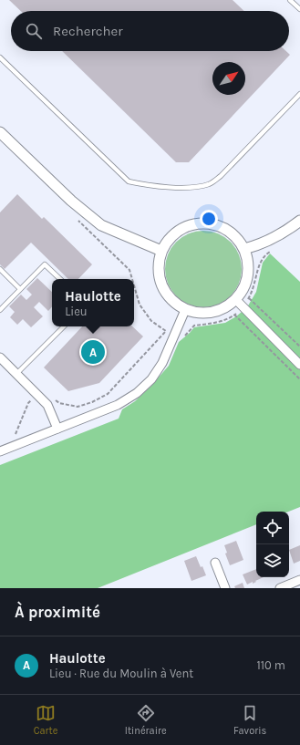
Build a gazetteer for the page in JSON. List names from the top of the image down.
{
  "north": "top right",
  "page": {
    "search": "Rechercher",
    "popup": ["Haulotte", "Lieu"],
    "pins": "A",
    "heading": "À proximité",
    "list": [
      {
        "mark": "A",
        "name": "Haulotte",
        "note": "Lieu · Rue du Moulin à Vent",
        "value": "110 m"
      }
    ],
    "nav": ["Carte", "Itinéraire", "Favoris"]
  }
}
